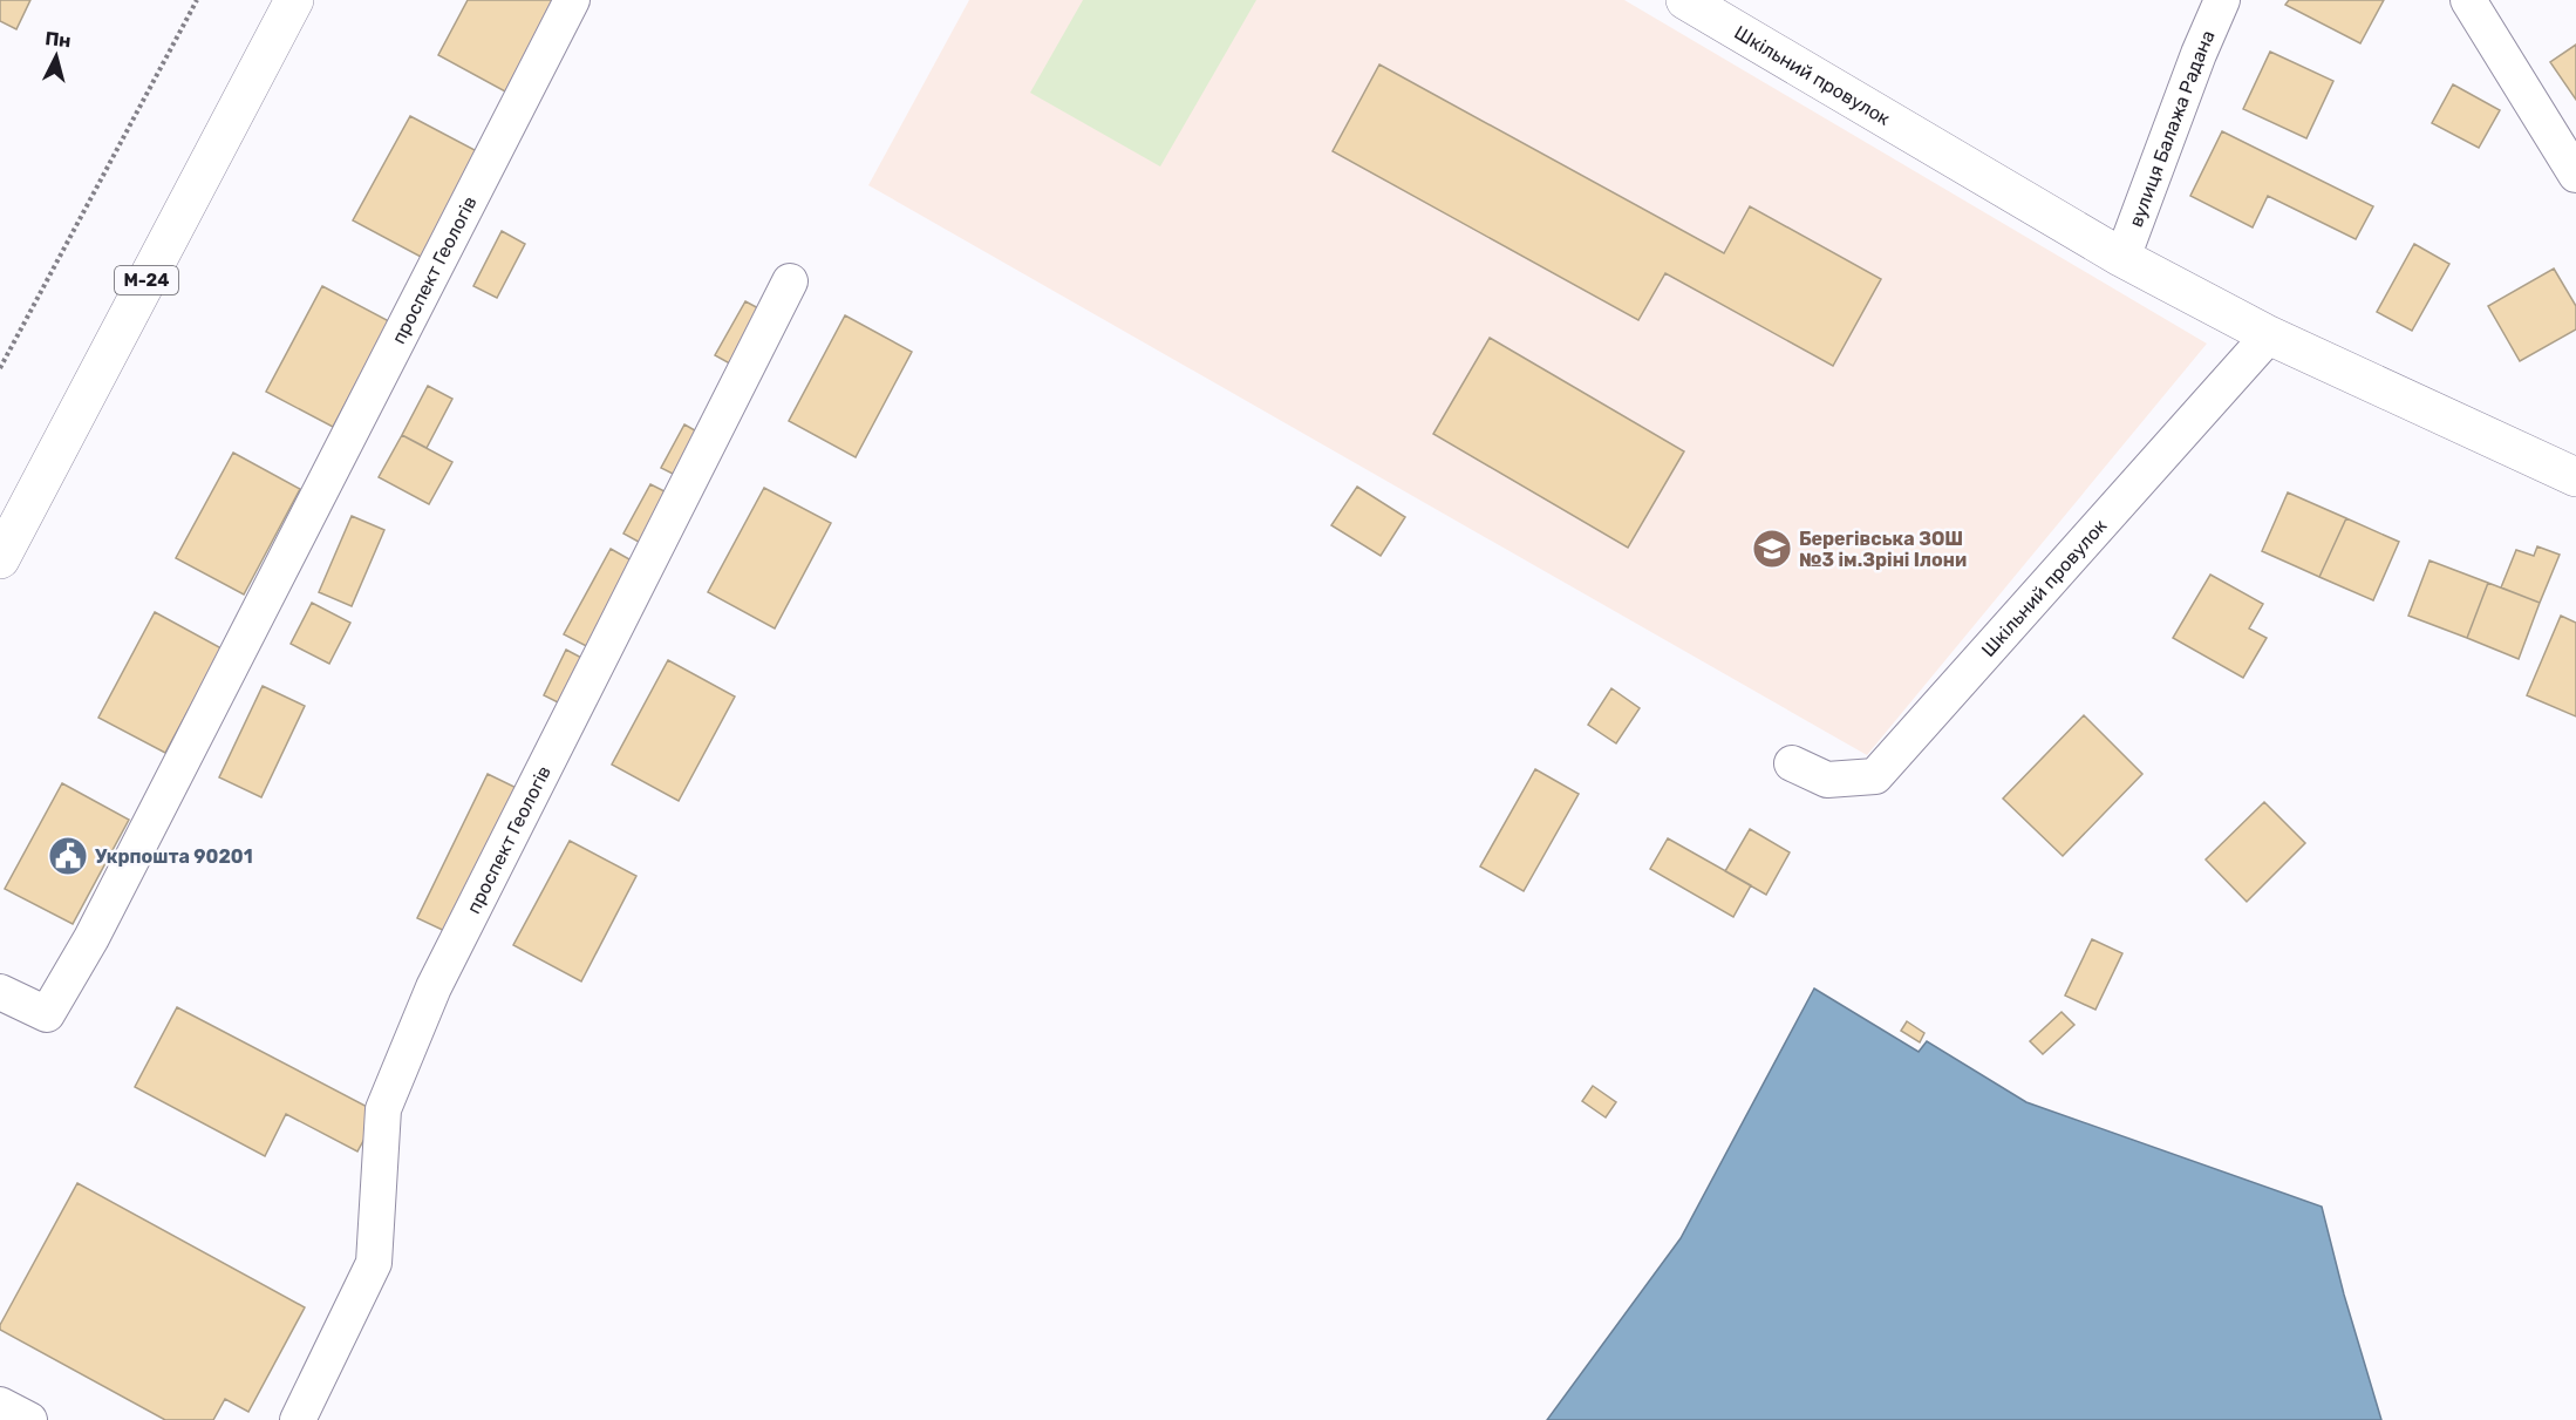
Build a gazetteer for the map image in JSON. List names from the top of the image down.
{
  "streets": {
    "main road": ["Шкільний провулок", "М-24"],
    "street": ["вулиця Балажа Радана", "проспект Геологів"]
  },
  "crossings": [
    ["Шкільний провулок", "вулиця Балажа Радана"]
  ],
  "places": {
    "school or university": ["Берегівська ЗОШ №3 ім.Зріні Ілони"],
    "public building": ["Укрпошта 90201"]
  },
  "north": "top"
}
